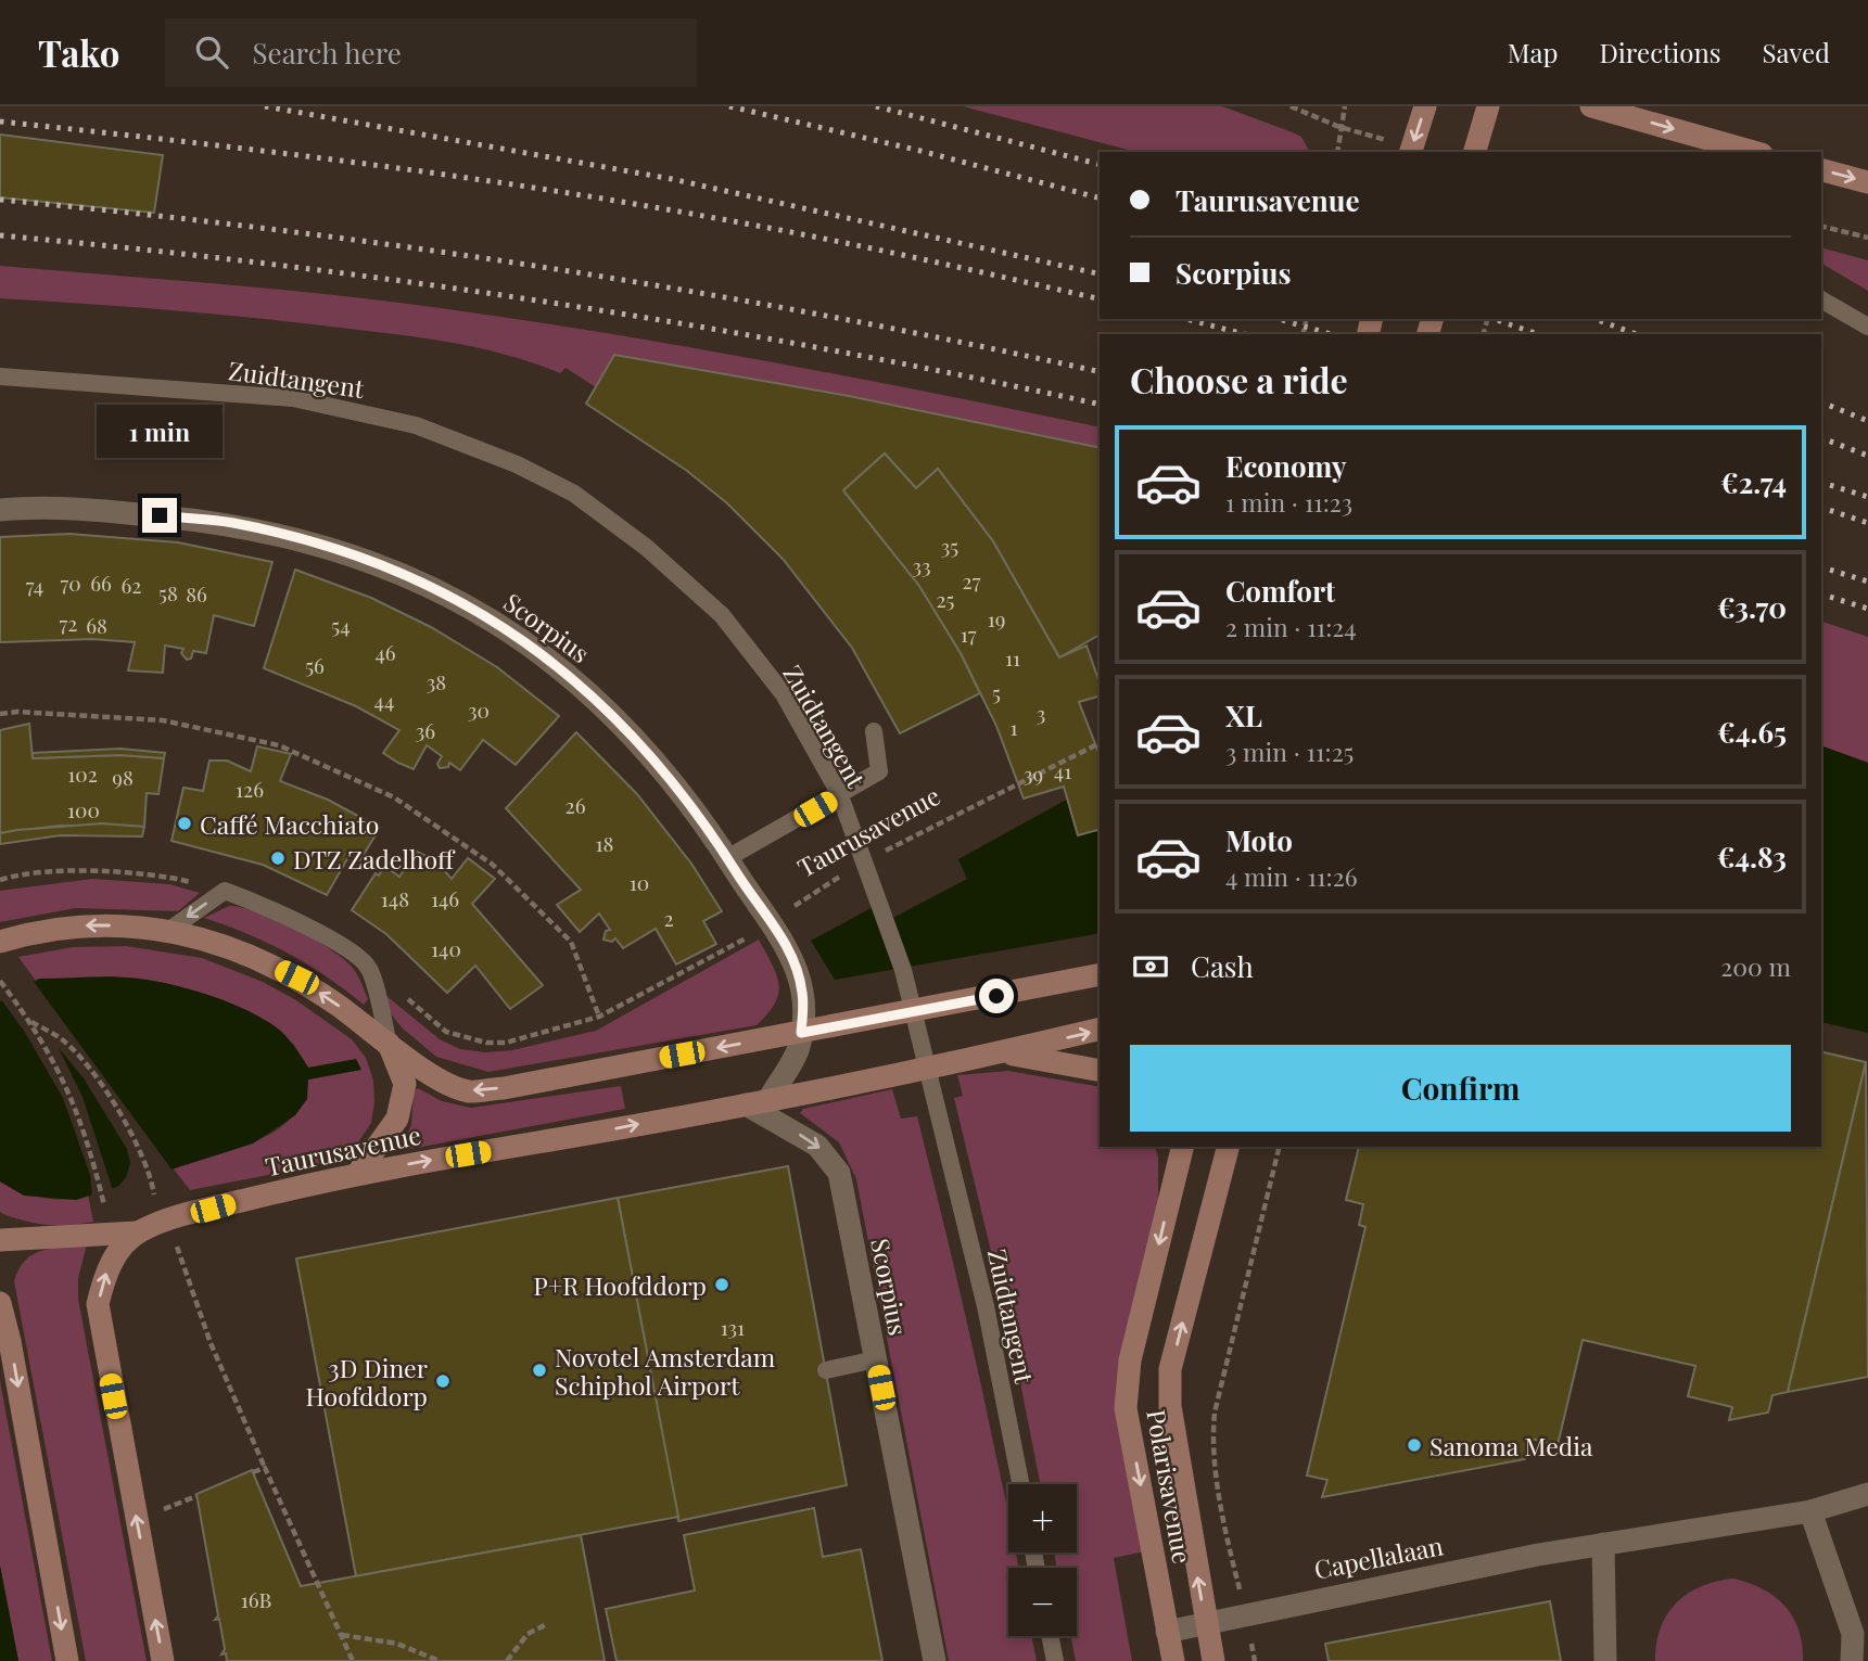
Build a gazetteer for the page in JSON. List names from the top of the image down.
{
  "streets": {
    "main road": ["Taurusavenue", "Polarisavenue"],
    "street": ["Scorpius", "Capellalaan"],
    "lane": ["Zuidtangent"]
  },
  "crossings": [
    ["Scorpius", "Taurusavenue"],
    ["Polarisavenue", "Capellalaan"]
  ],
  "places": [
    "Caffé Macchiato",
    "DTZ Zadelhoff",
    "P+R Hoofddorp",
    "Novotel Amsterdam Schiphol Airport",
    "3D Diner Hoofddorp",
    "Sanoma Media"
  ],
  "house_numbers": [
    "35",
    "33",
    "27",
    "70",
    "66",
    "74",
    "62",
    "58",
    "86",
    "25",
    "19",
    "72",
    "68",
    "54",
    "17",
    "46",
    "11",
    "56",
    "38",
    "5",
    "44",
    "30",
    "3",
    "1",
    "36",
    "41",
    "102",
    "39",
    "98",
    "126",
    "26",
    "100",
    "18",
    "10",
    "148",
    "146",
    "2",
    "140",
    "131",
    "16B"
  ],
  "page": {
    "header": "Tako",
    "search": "Search here",
    "nav": ["Map", "Directions", "Saved"],
    "banner": ["Taurusavenue", "Scorpius"],
    "heading": "Choose a ride",
    "bubble": "1 min",
    "list": [
      {
        "name": "Economy",
        "note": "1 min · 11:23",
        "value": "€2.74"
      },
      {
        "name": "Comfort",
        "note": "2 min · 11:24",
        "value": "€3.70"
      },
      {
        "name": "XL",
        "note": "3 min · 11:25",
        "value": "€4.65"
      },
      {
        "name": "Moto",
        "note": "4 min · 11:26",
        "value": "€4.83"
      }
    ],
    "pay": ["Cash", "200 m"],
    "buttons": "Confirm",
    "map_buttons": ["+", "−"]
  }
}
